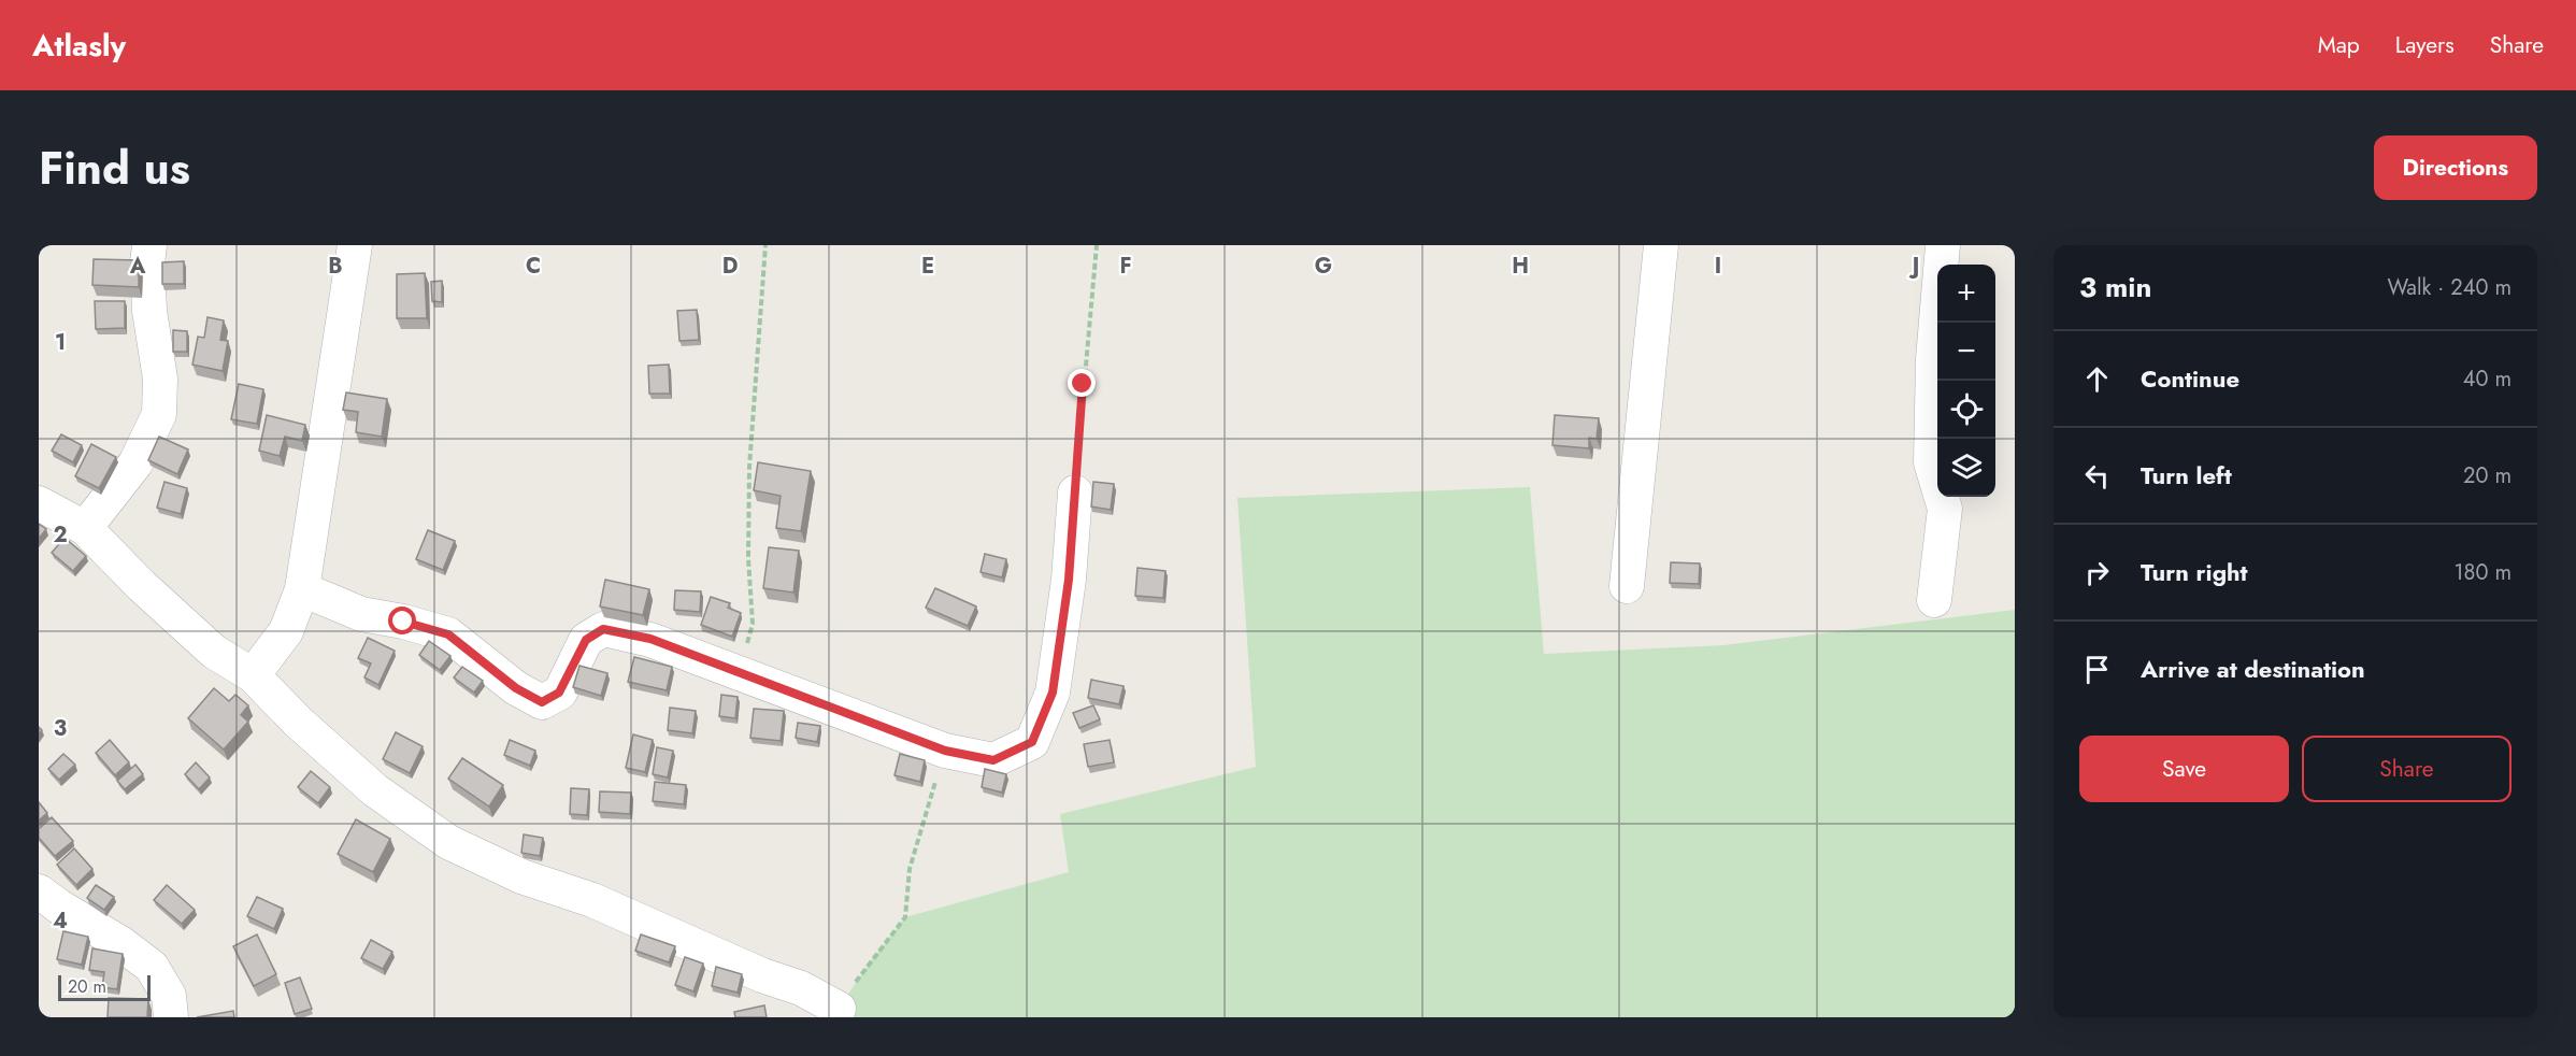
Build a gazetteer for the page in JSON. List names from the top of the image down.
{
  "scale_bar": "20 m",
  "page": {
    "header": "Atlasly",
    "nav": ["Map", "Layers", "Share"],
    "title": "Find us",
    "buttons": [
      "Directions",
      ["Save", "Share"]
    ],
    "heading": ["3 min", "Walk · 240 m"],
    "map_buttons": ["+", "−"],
    "list": [
      ["Continue", "40 m"],
      ["Turn left", "20 m"],
      ["Turn right", "180 m"],
      "Arrive at destination"
    ],
    "scale": "20 m"
  },
  "grid": {
    "columns": [
      "A",
      "B",
      "C",
      "D",
      "E",
      "F",
      "G",
      "H",
      "I",
      "J"
    ],
    "rows": [
      "1",
      "2",
      "3",
      "4"
    ]
  }
}
